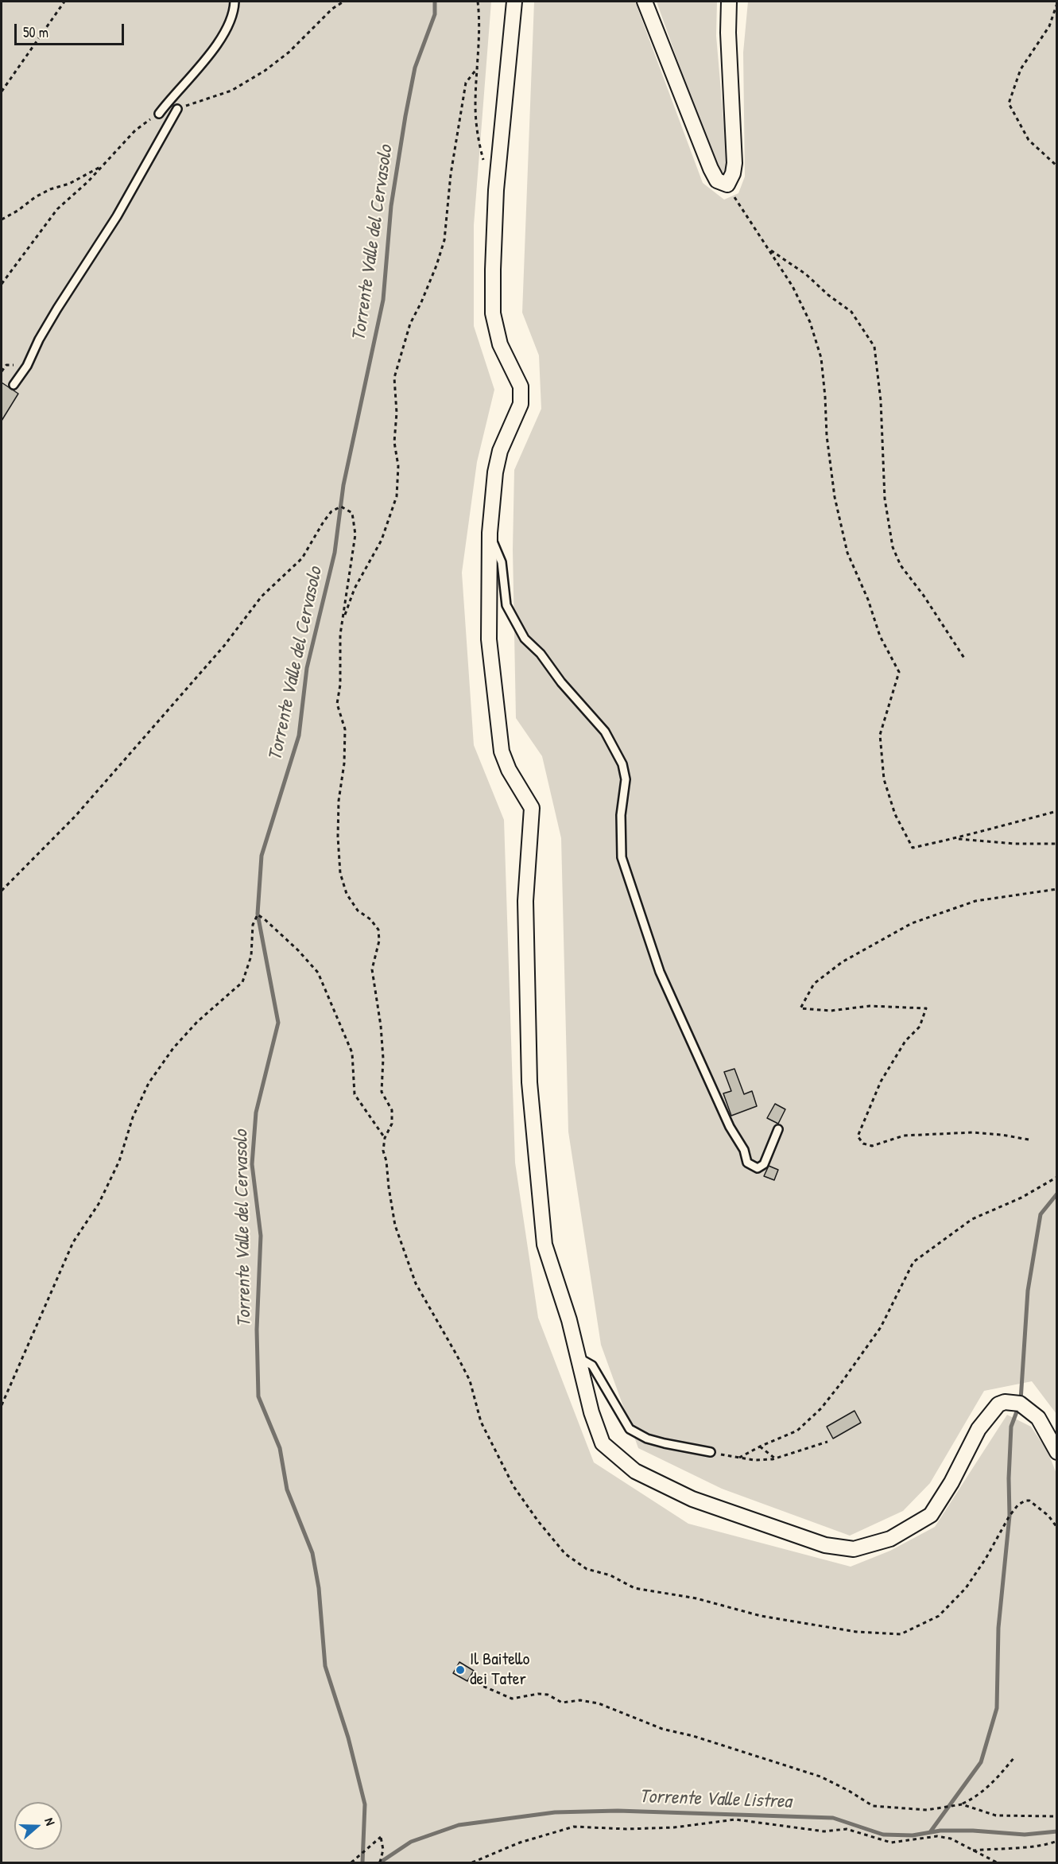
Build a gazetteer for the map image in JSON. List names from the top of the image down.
{
  "water": ["Torrente Valle del Cervasolo", "Torrente Valle Listrea"],
  "places": ["Il Baitello dei Tater"],
  "scale_bar": "50 m",
  "north": "right"
}
